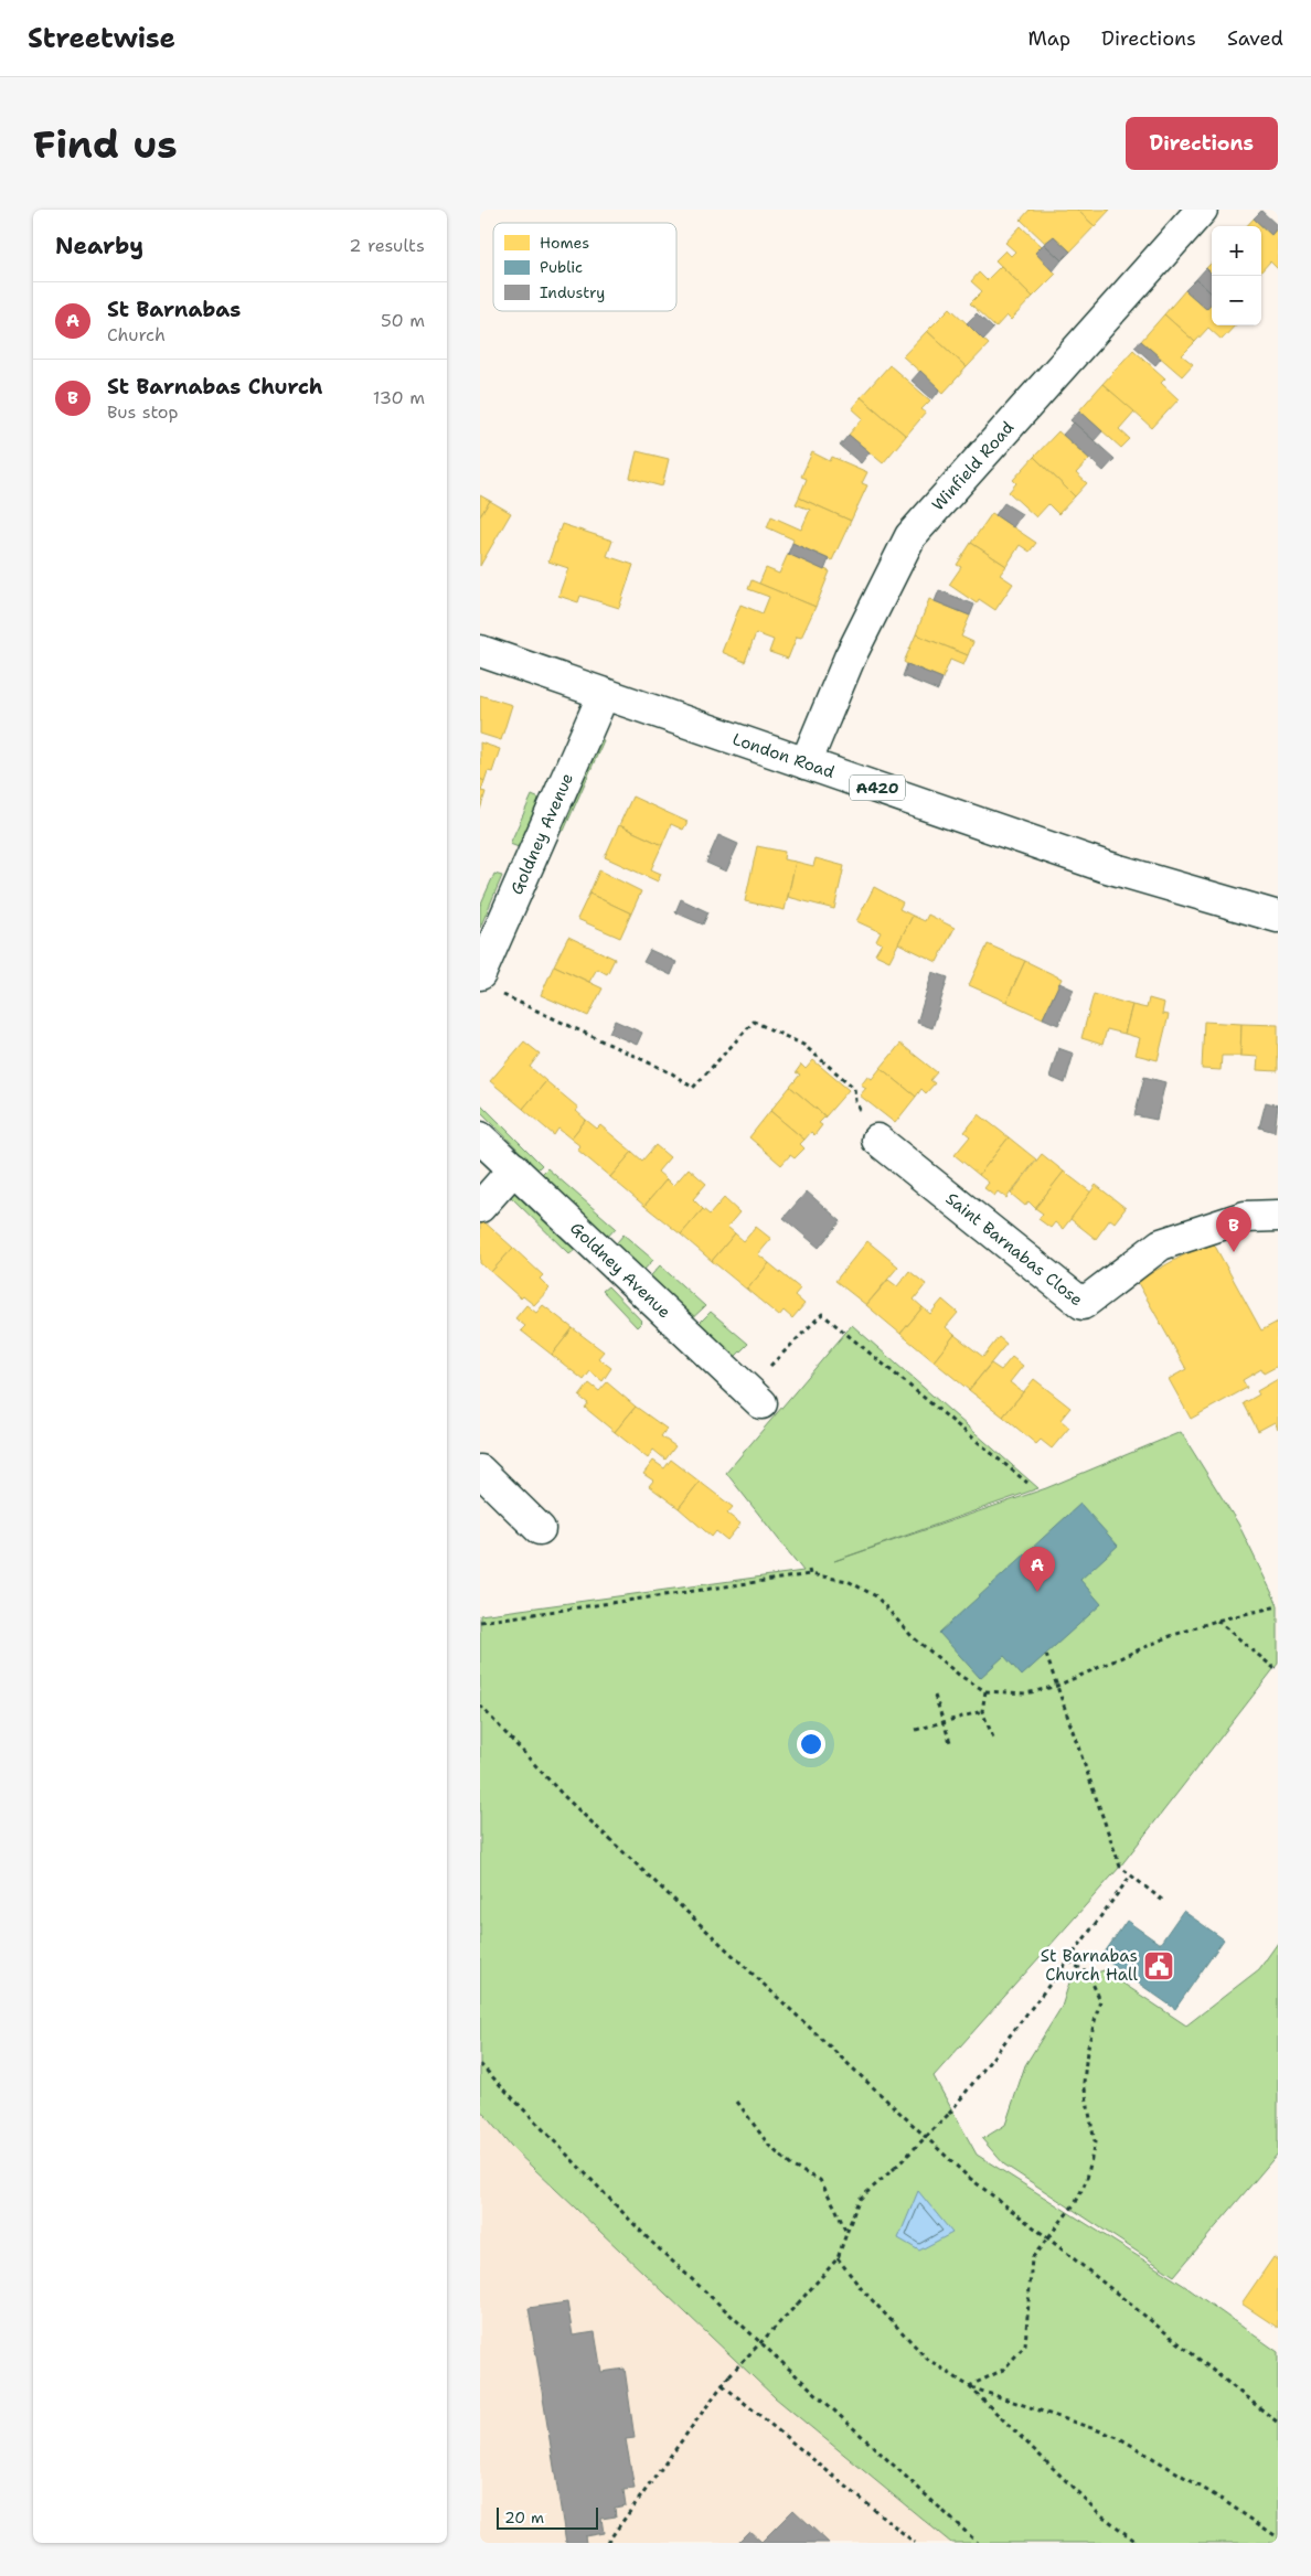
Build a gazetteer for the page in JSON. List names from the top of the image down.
{
  "streets": {
    "street": [
      "Winfield Road",
      "London Road",
      "A420",
      "Goldney Avenue",
      "Saint Barnabas Close"
    ]
  },
  "crossings": [
    ["Winfield Road", "London Road"],
    ["London Road", "Goldney Avenue"]
  ],
  "places": {
    "public building": ["St Barnabas Church Hall"]
  },
  "legend": ["Homes", "Public", "Industry"],
  "scale_bar": "20 m",
  "page": {
    "header": "Streetwise",
    "nav": ["Map", "Directions", "Saved"],
    "buttons": "Directions",
    "title": "Find us",
    "heading": ["Nearby", "2 results"],
    "map_buttons": ["+", "−"],
    "list": [
      {
        "mark": "A",
        "name": "St Barnabas",
        "note": "Church",
        "value": "50 m"
      },
      {
        "mark": "B",
        "name": "St Barnabas Church",
        "note": "Bus stop",
        "value": "130 m"
      }
    ],
    "pins": ["B", "A"],
    "scale": "20 m"
  }
}
